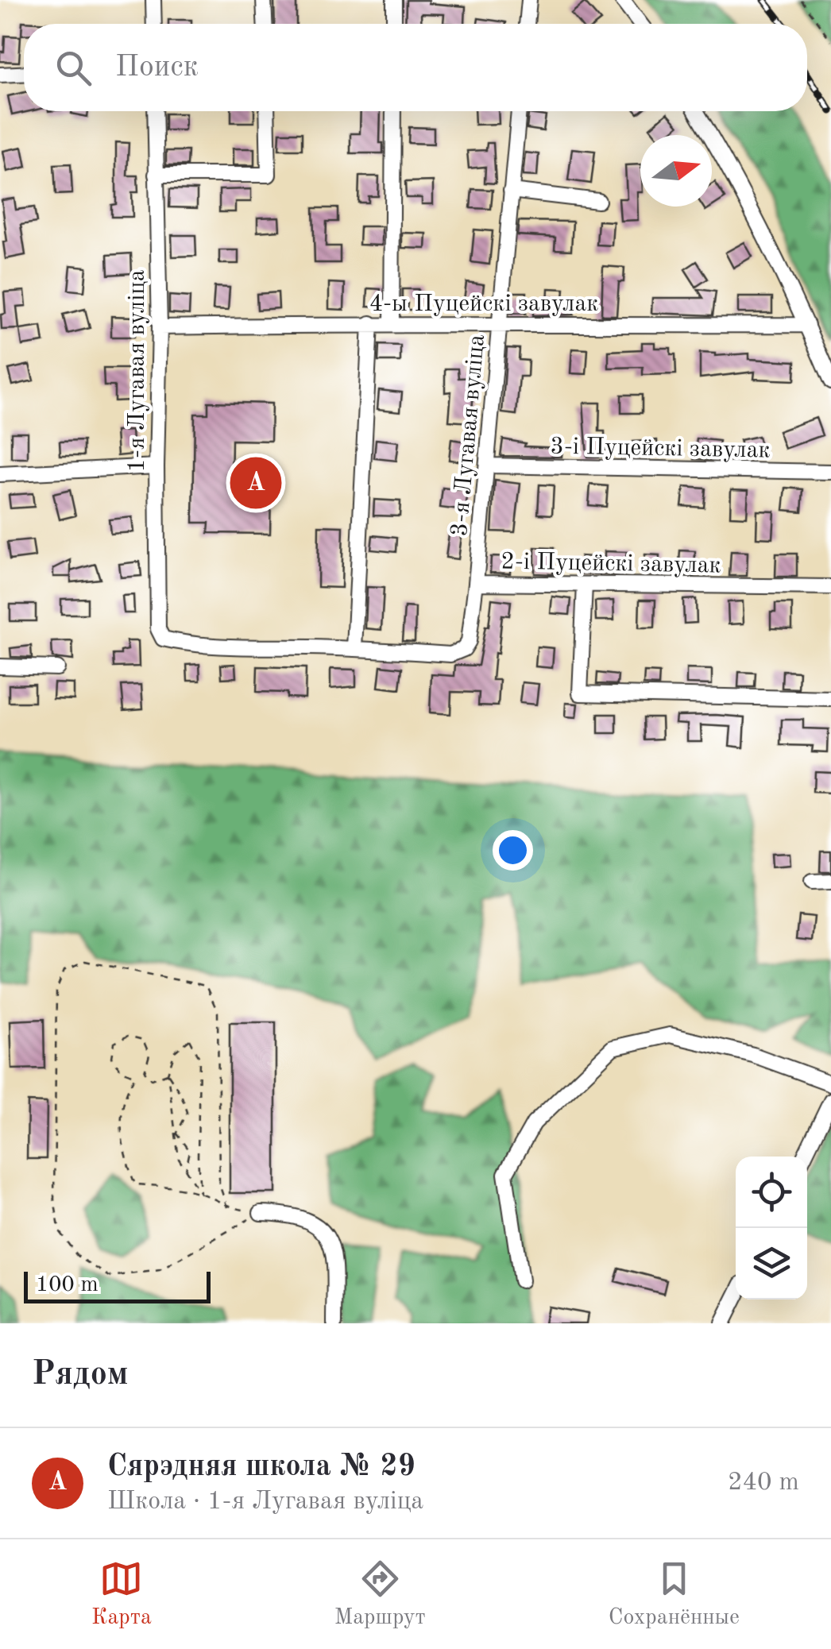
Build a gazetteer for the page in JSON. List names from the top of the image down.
{
  "streets": {
    "street": [
      "4-ы Пуцейскі завулак",
      "1-я Лугавая вуліца",
      "3-я Лугавая вуліца",
      "3-і Пуцейскі завулак",
      "2-і Пуцейскі завулак"
    ]
  },
  "crossings": [
    ["4-ы Пуцейскі завулак", "1-я Лугавая вуліца"],
    ["4-ы Пуцейскі завулак", "3-я Лугавая вуліца"],
    ["1-я Лугавая вуліца", "2-і Пуцейскі завулак"],
    ["3-я Лугавая вуліца", "3-і Пуцейскі завулак"],
    ["3-я Лугавая вуліца", "2-і Пуцейскі завулак"]
  ],
  "scale_bar": "100 m",
  "north": "right",
  "page": {
    "search": "Поиск",
    "pins": "A",
    "scale": "100 m",
    "heading": "Рядом",
    "list": [
      {
        "mark": "A",
        "name": "Сярэдняя школа № 29",
        "note": "Школа · 1-я Лугавая вуліца",
        "value": "240 m"
      }
    ],
    "nav": ["Карта", "Маршрут", "Сохранённые"]
  }
}
